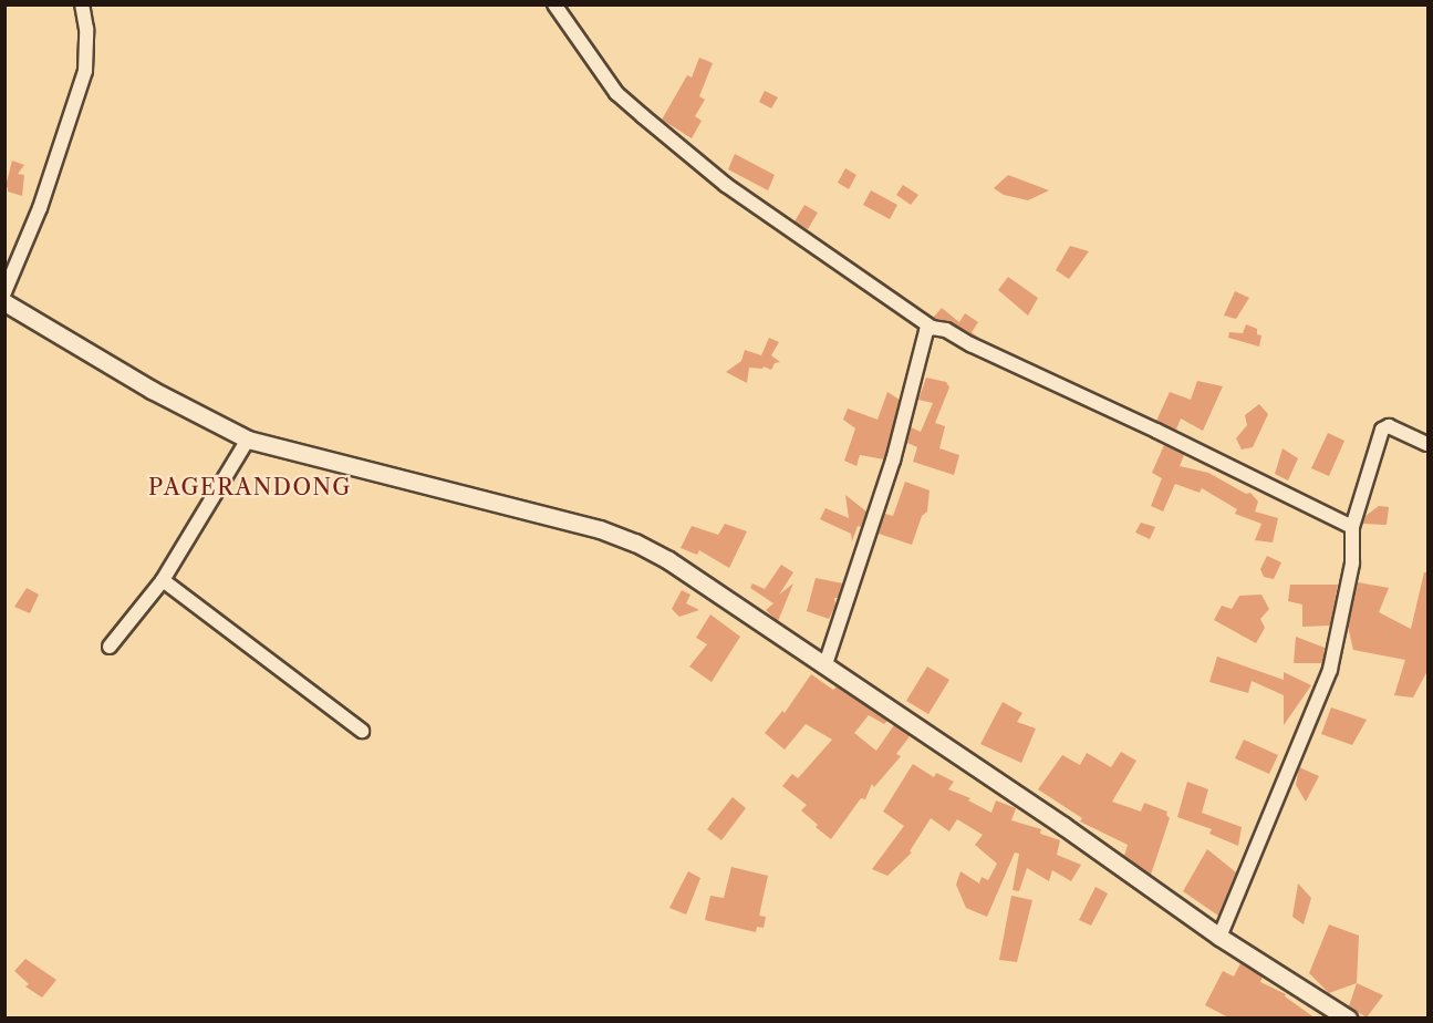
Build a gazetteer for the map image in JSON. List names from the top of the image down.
{
  "districts": ["PAGERANDONG"]
}
